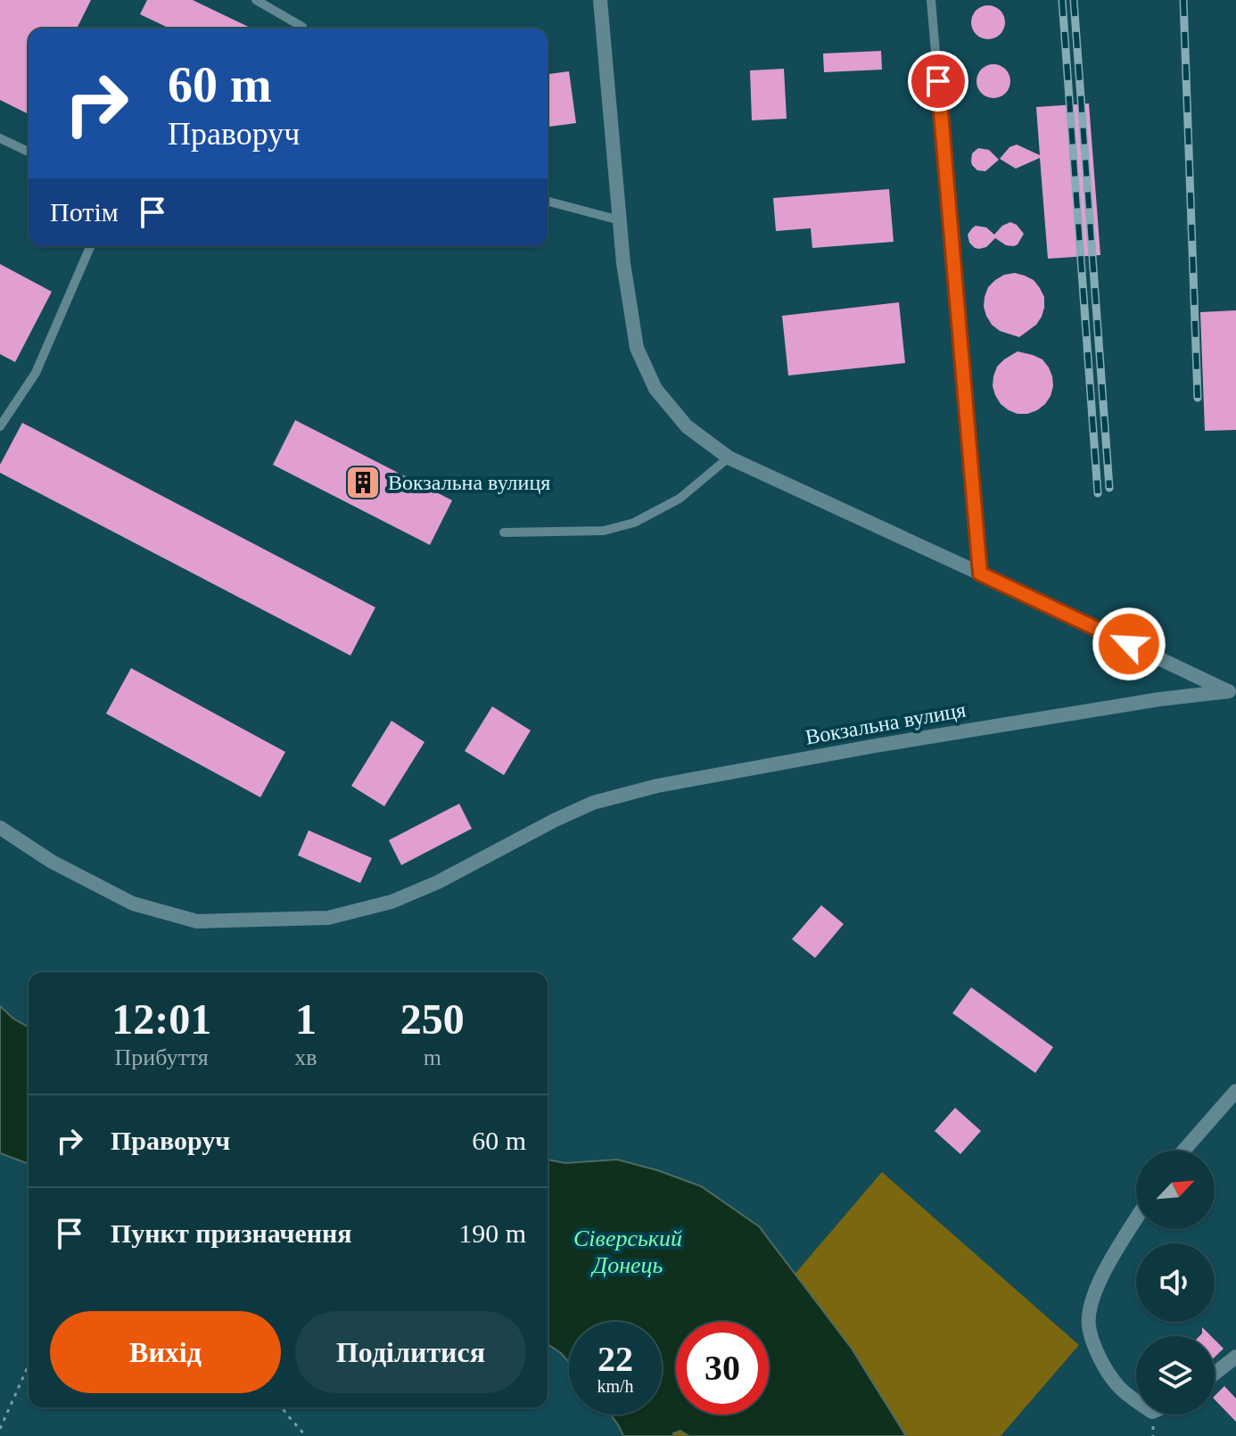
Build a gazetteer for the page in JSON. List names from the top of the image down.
{
  "streets": {
    "street": ["Вокзальна вулиця"]
  },
  "water": ["Сіверський Донець"],
  "places": {
    "building": ["Вокзальна вулиця"]
  },
  "north": "top right",
  "page": {
    "turn": ["60 m", "Праворуч"],
    "then": "Потім",
    "eta": [
      "12:01",
      "Прибуття",
      "1",
      "хв",
      "250",
      "m"
    ],
    "list": [
      {
        "name": "Праворуч",
        "value": "60 m"
      },
      {
        "name": "Пункт призначення",
        "value": "190 m"
      }
    ],
    "buttons": ["Вихід", "Поділитися"],
    "speed": "22 km/h",
    "limit": "30"
  }
}
